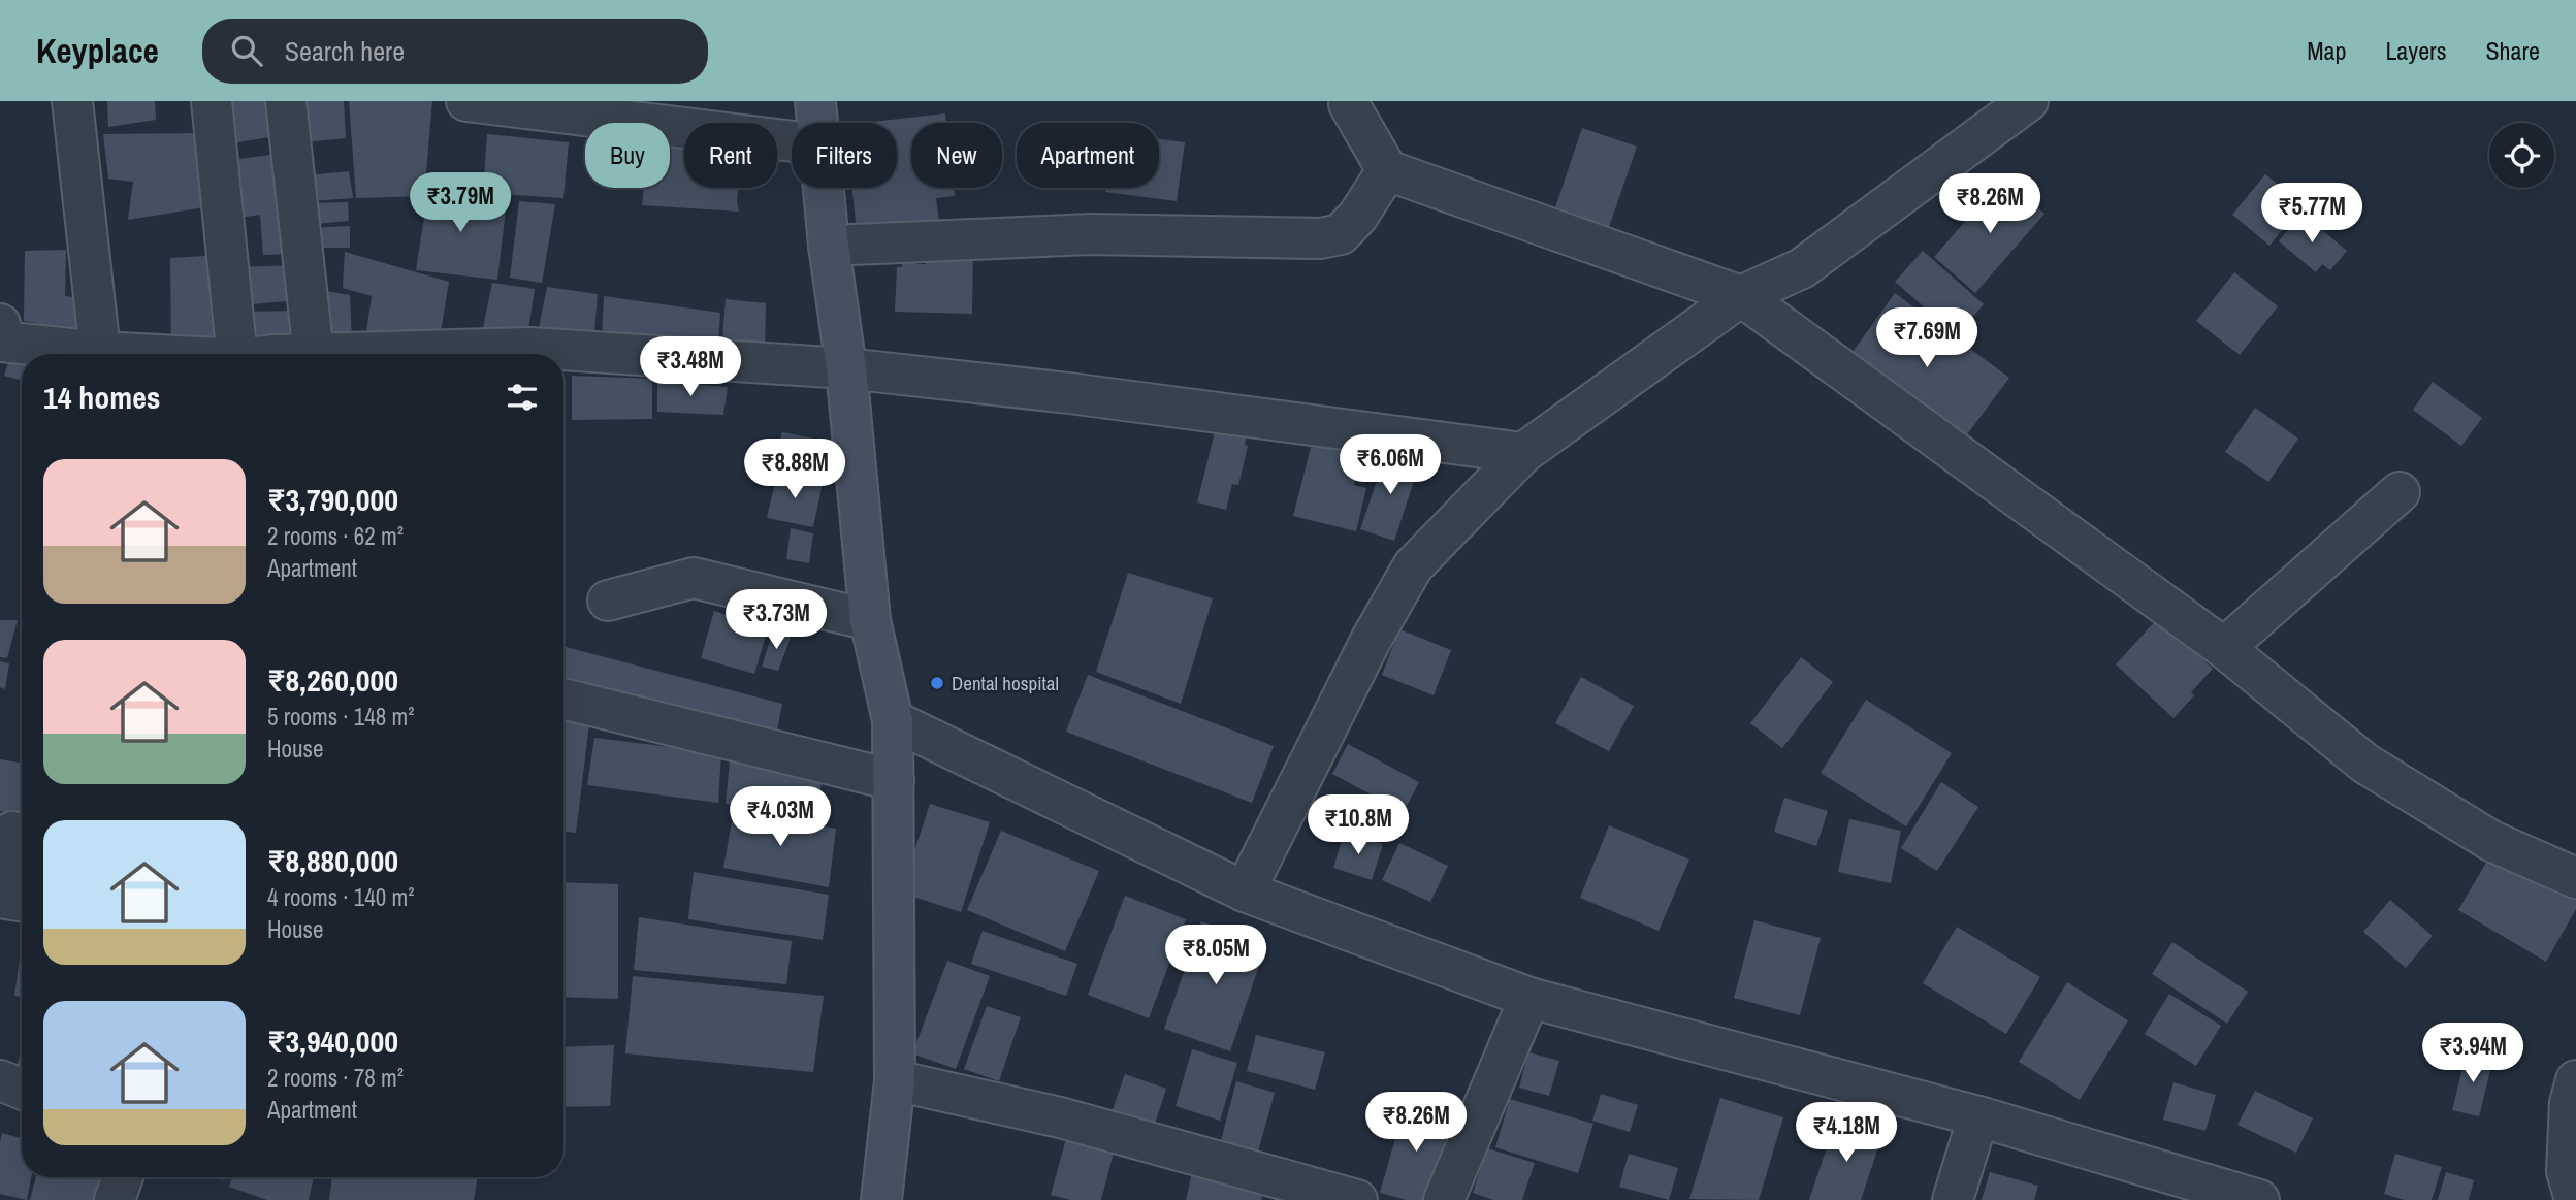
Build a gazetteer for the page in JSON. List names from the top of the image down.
{
  "places": ["Dental hospital"],
  "page": {
    "header": "Keyplace",
    "search": "Search here",
    "nav": ["Map", "Layers", "Share"],
    "chip": [
      "Buy",
      "Rent",
      "Filters",
      "New",
      "Apartment"
    ],
    "price": [
      "₹3.79M",
      "₹8.26M",
      "₹5.77M",
      "₹7.69M",
      "₹3.48M",
      "₹6.06M",
      "₹8.88M",
      "₹3.73M",
      "₹4.03M",
      "₹10.8M",
      "₹8.05M",
      "₹3.94M",
      "₹8.26M",
      "₹4.18M"
    ],
    "heading": "14 homes",
    "list": [
      {
        "name": "₹3,790,000",
        "note": "2 rooms · 62 m² · Apartment"
      },
      {
        "name": "₹8,260,000",
        "note": "5 rooms · 148 m² · House"
      },
      {
        "name": "₹8,880,000",
        "note": "4 rooms · 140 m² · House"
      },
      {
        "name": "₹3,940,000",
        "note": "2 rooms · 78 m² · Apartment"
      }
    ]
  }
}
